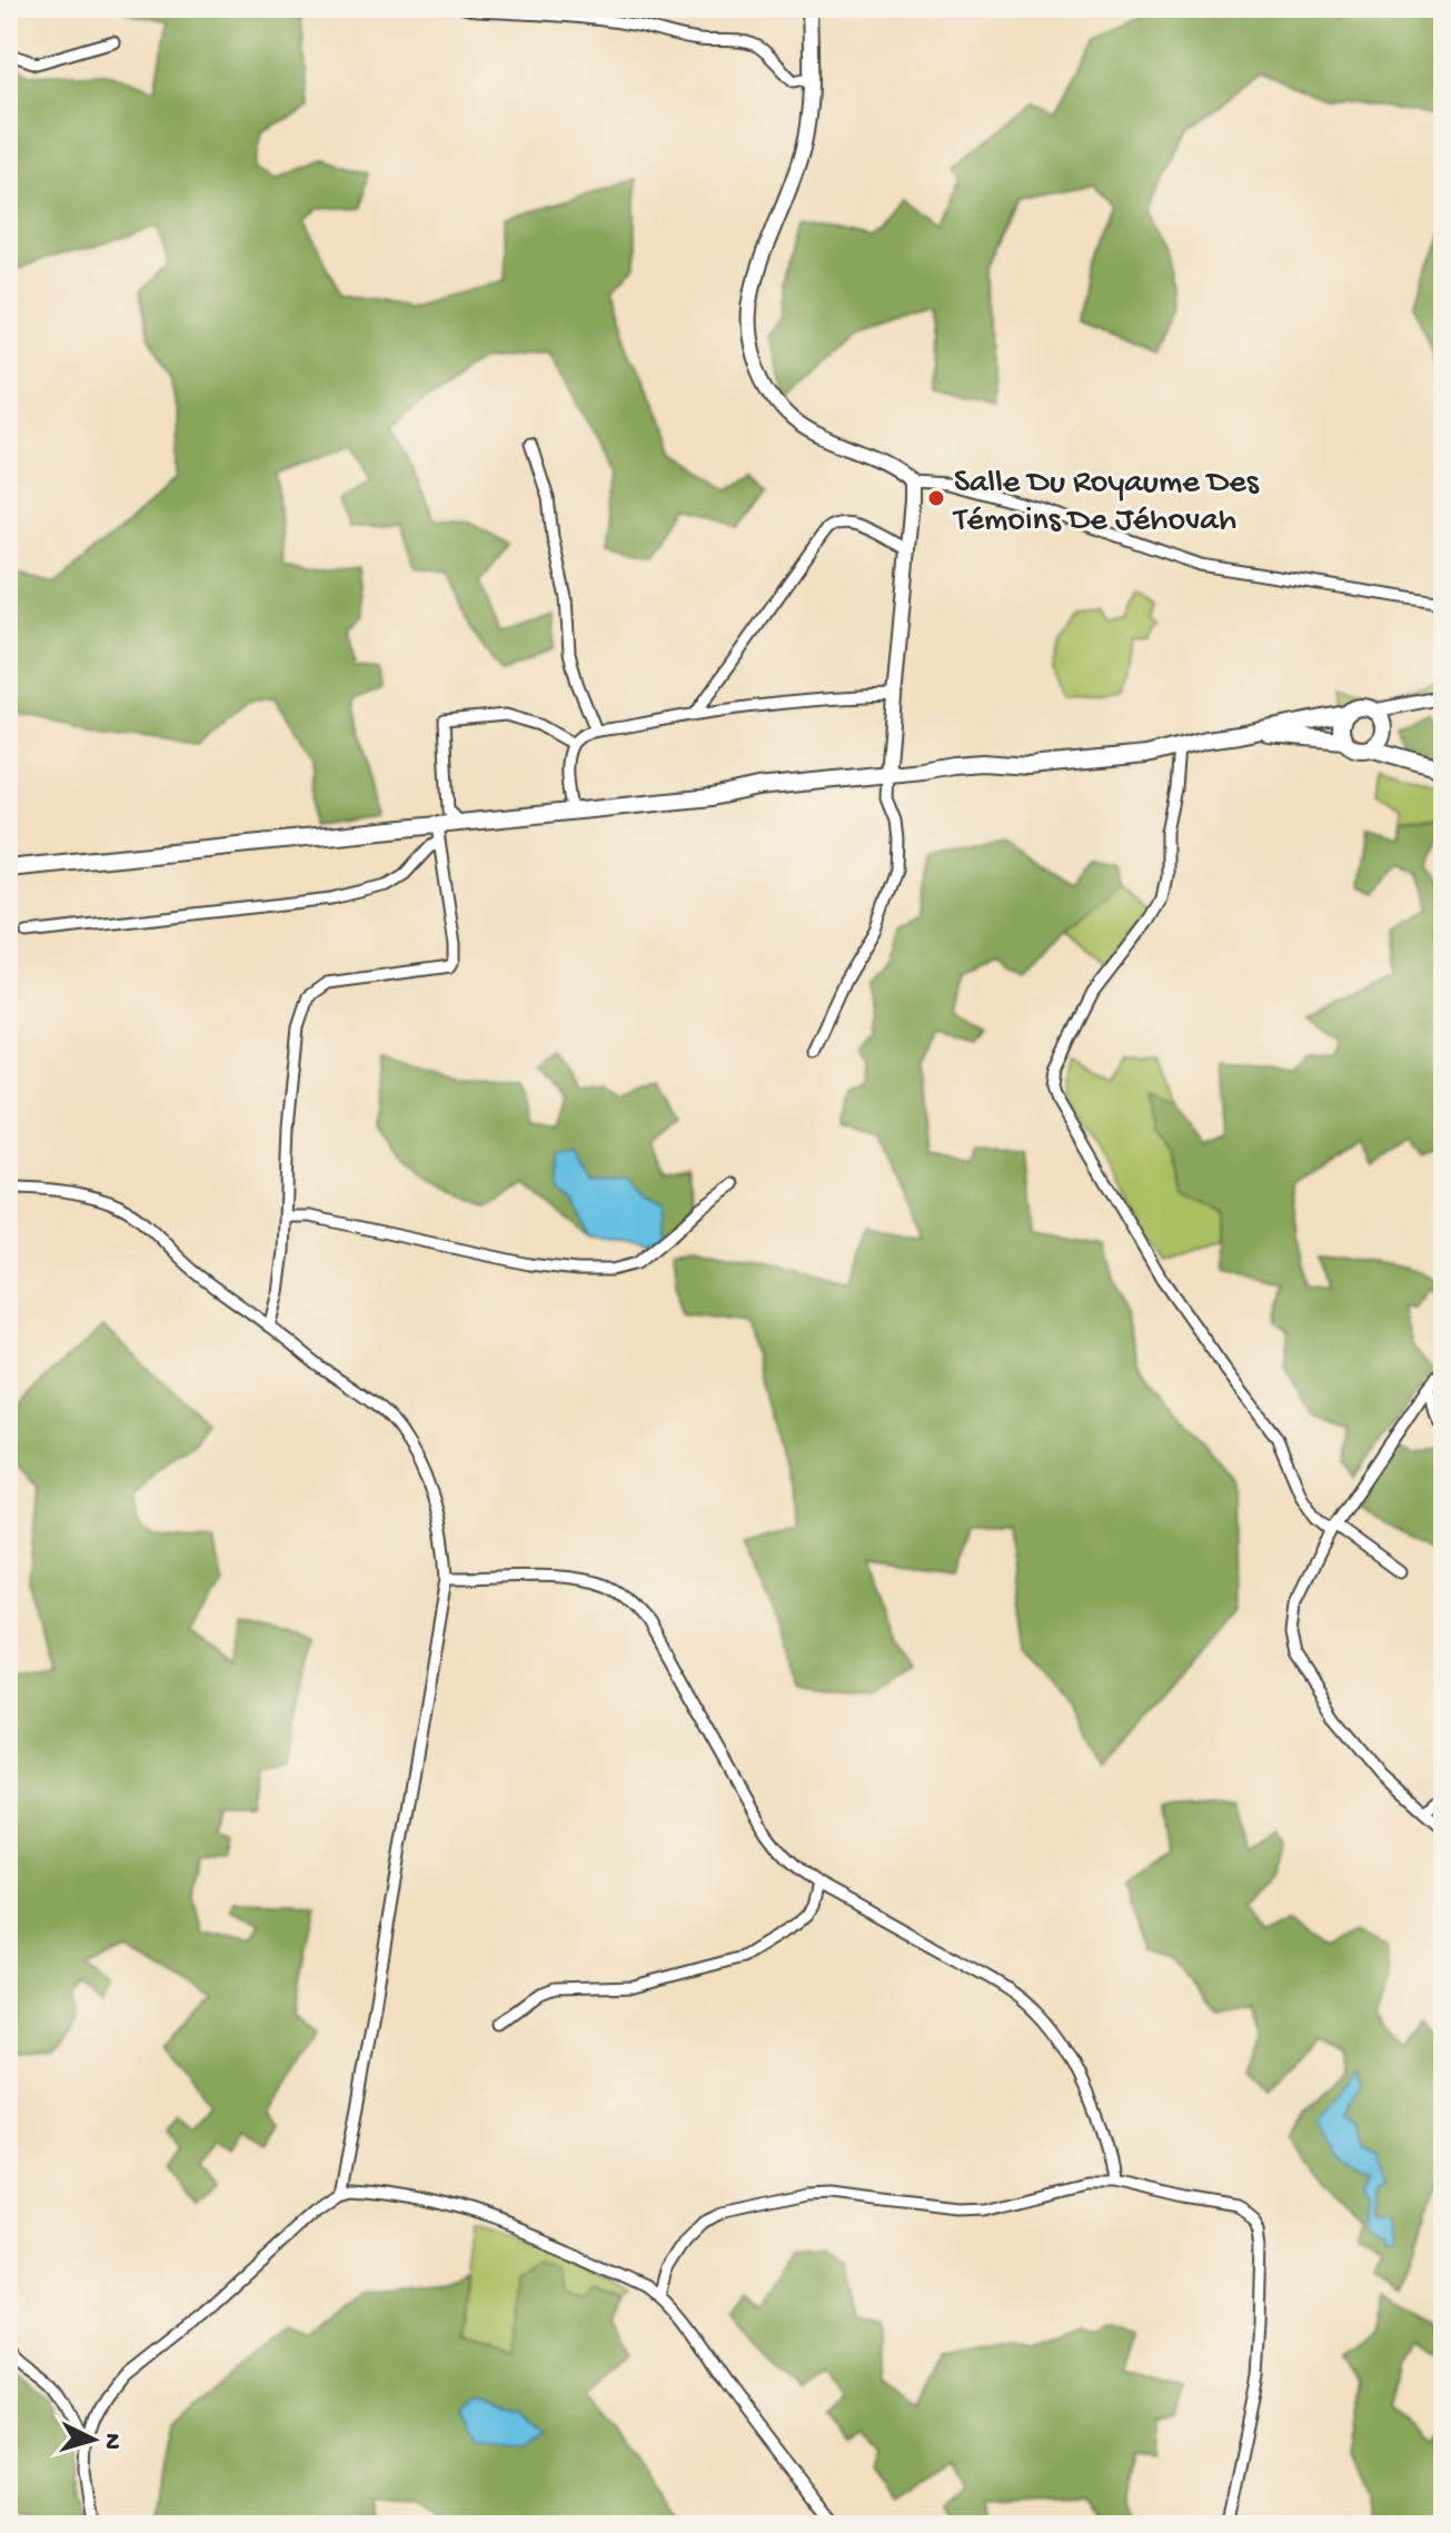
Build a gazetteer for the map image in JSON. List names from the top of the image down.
{
  "places": ["Salle Du Royaume Des Témoins De Jéhovah"],
  "north": "right"
}
